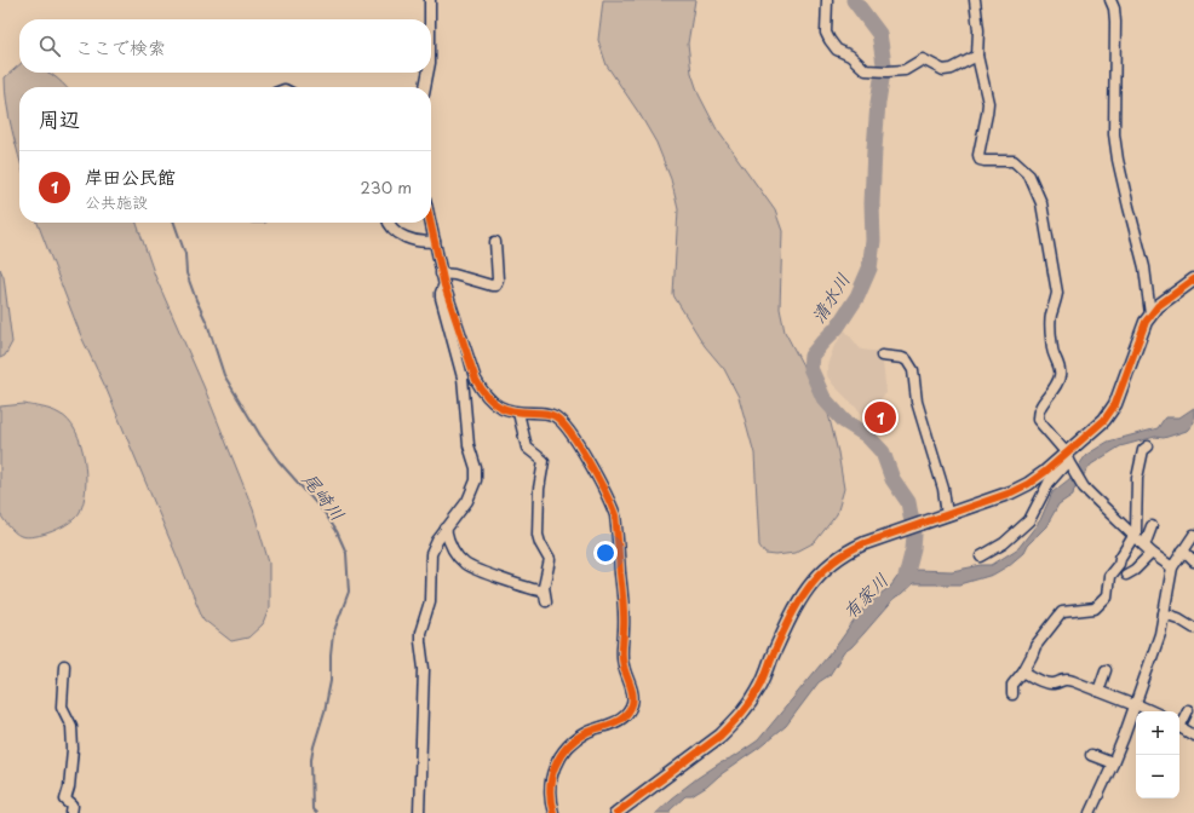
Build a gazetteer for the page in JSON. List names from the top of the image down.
{
  "water": ["清水川", "尾崎川", "有家川"],
  "page": {
    "search": "ここで検索",
    "heading": "周辺",
    "list": [
      {
        "mark": "1",
        "name": "岸田公民館",
        "note": "公共施設",
        "value": "230 m"
      }
    ],
    "pins": "1",
    "map_buttons": ["+", "−"]
  }
}
